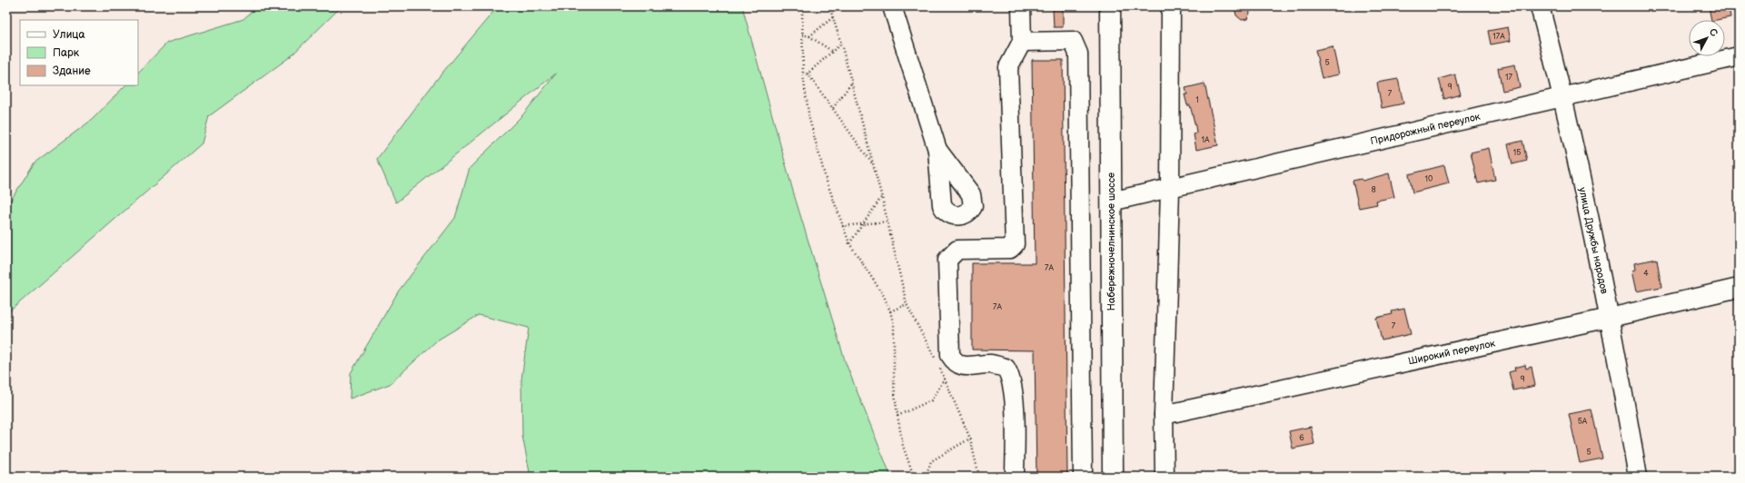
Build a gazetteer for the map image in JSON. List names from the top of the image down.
{
  "streets": {
    "main road": ["Набережночелнинское шоссе"],
    "street": ["Придорожный переулок", "улица Дружбы народов", "Широкий переулок"]
  },
  "crossings": [
    ["Придорожный переулок", "улица Дружбы народов"],
    ["Придорожный переулок", "Набережночелнинское шоссе"],
    ["улица Дружбы народов", "Широкий переулок"]
  ],
  "house_numbers": [
    "17А",
    "5",
    "17",
    "9",
    "7",
    "1",
    "1А",
    "15",
    "10",
    "8",
    "7А",
    "4",
    "7А",
    "7",
    "9",
    "5А",
    "6",
    "5"
  ],
  "legend": ["Улица", "Парк", "Здание"],
  "north": "top right"
}
